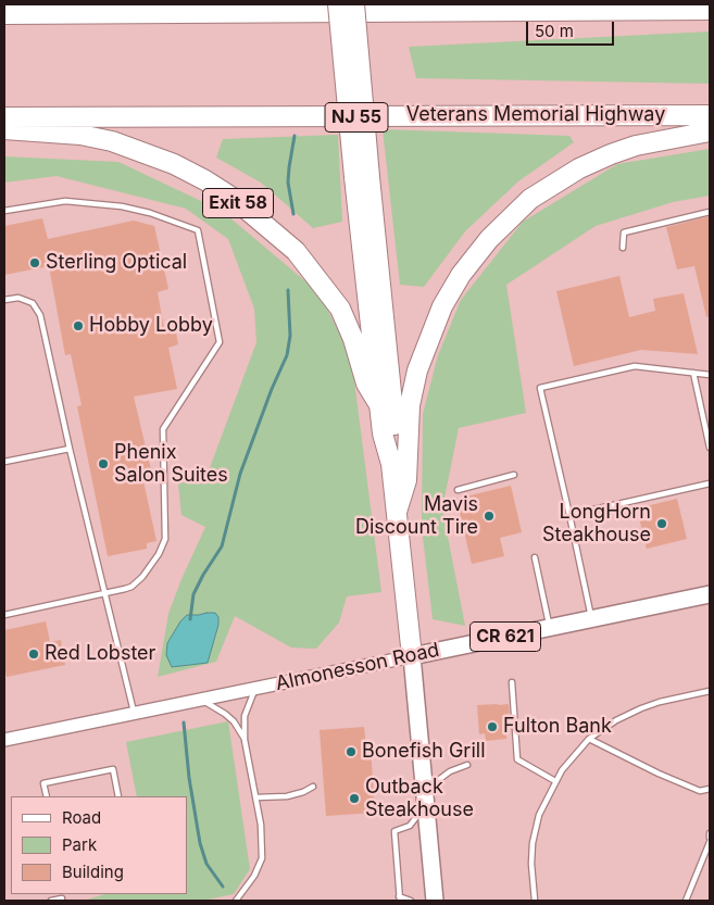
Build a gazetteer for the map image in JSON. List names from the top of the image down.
{
  "streets": {
    "highway": ["Veterans Memorial Highway", "NJ 55", "Exit 58"],
    "main road": ["CR 621", "Almonesson Road"]
  },
  "places": [
    "Sterling Optical",
    "Hobby Lobby",
    "Phenix Salon Suites",
    "Mavis Discount Tire",
    "LongHorn Steakhouse",
    "Red Lobster",
    "Fulton Bank",
    "Bonefish Grill",
    "Outback Steakhouse"
  ],
  "legend": ["Road", "Park", "Building"],
  "scale_bar": "50 m"
}
